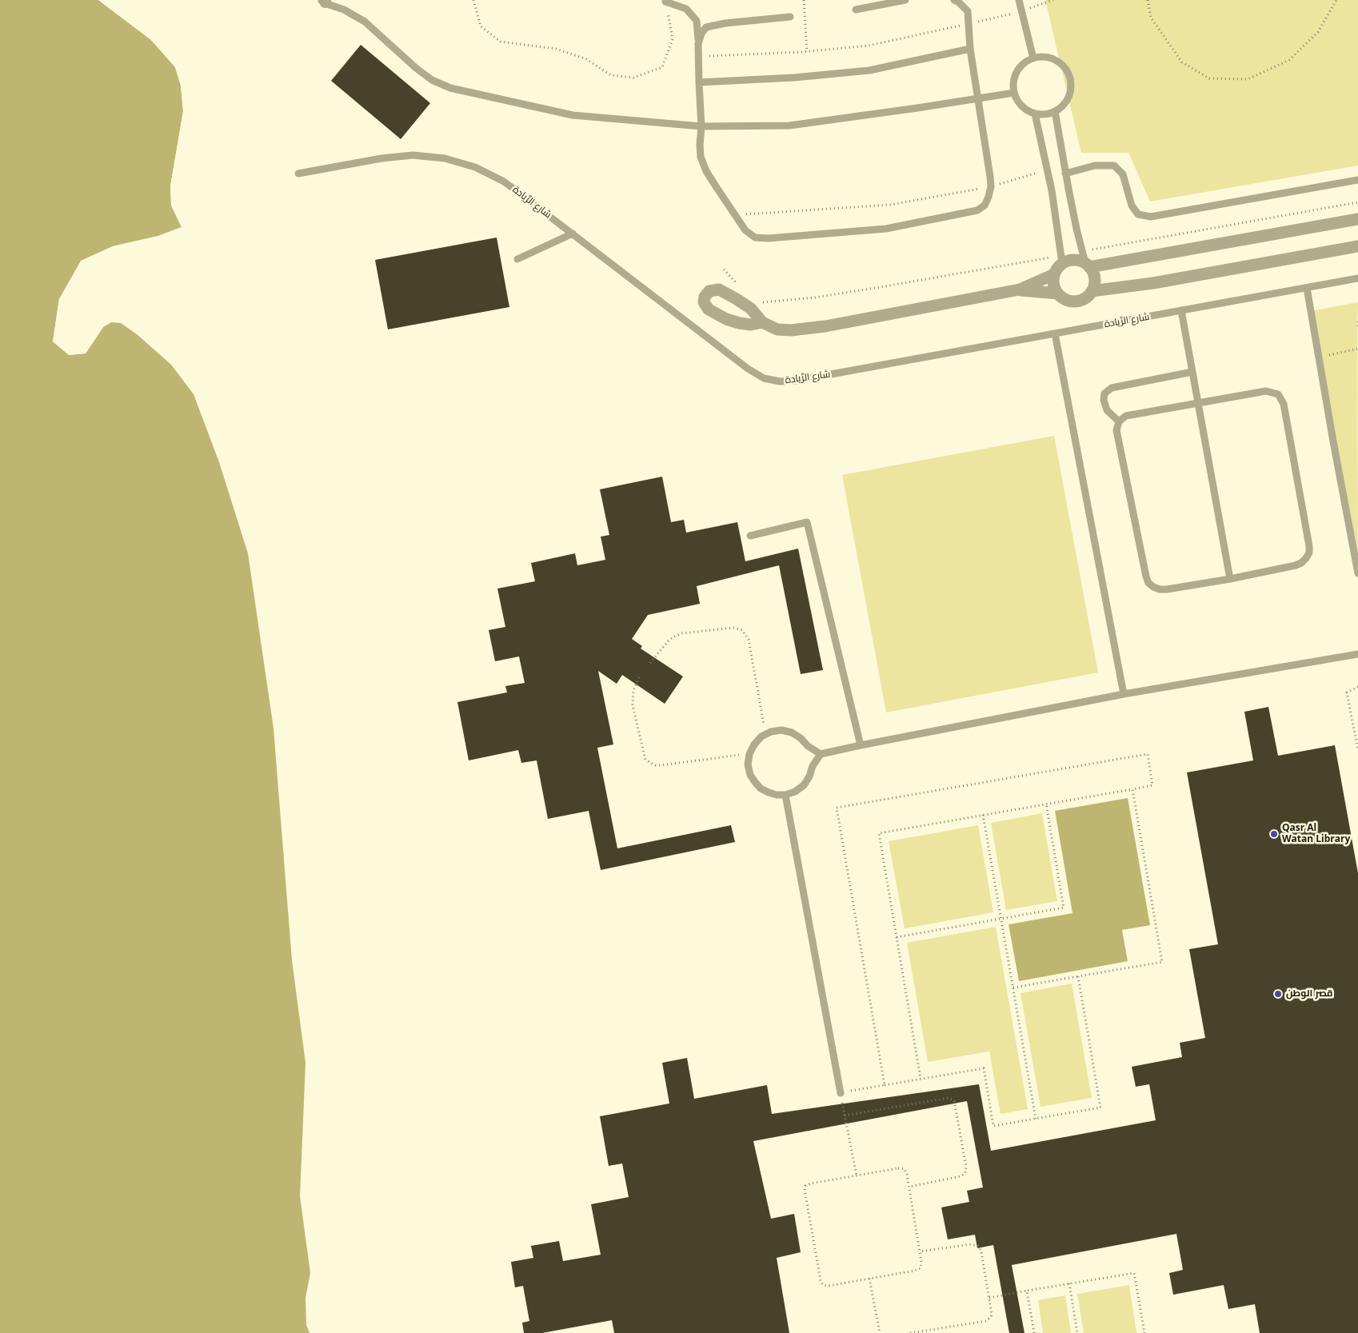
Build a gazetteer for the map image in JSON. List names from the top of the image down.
{
  "streets": {
    "lane": ["شارع الرِّيادة"]
  },
  "places": ["Qasr Al Watan Library", "قصر الوطن"]
}
